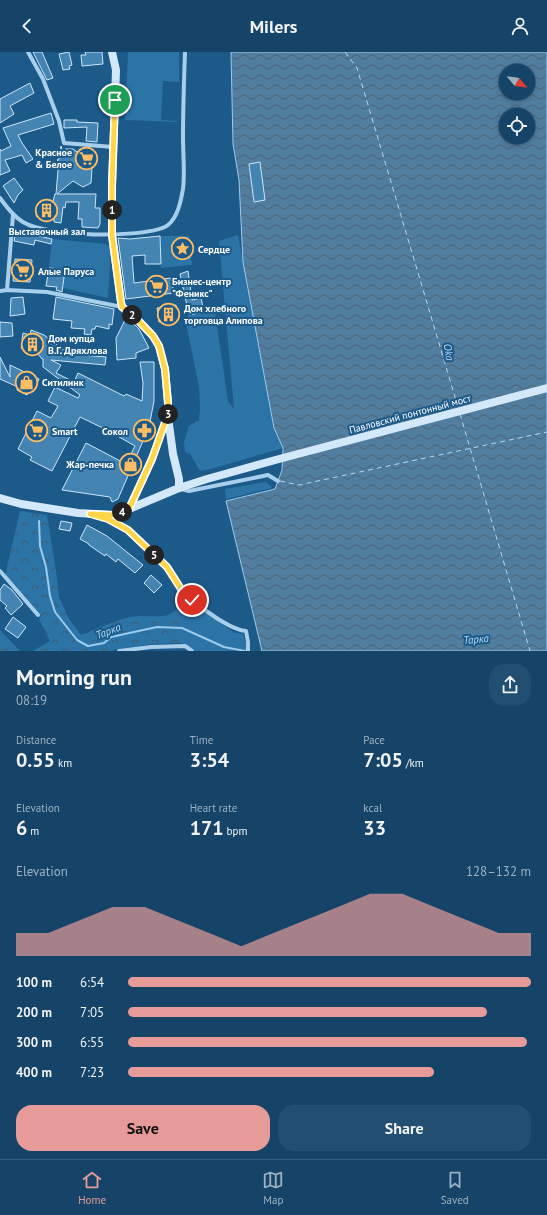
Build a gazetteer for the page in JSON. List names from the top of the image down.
{
  "streets": {
    "main road": ["Павловский понтонный мост"]
  },
  "water": ["Oka", "Тарка"],
  "places": {
    "supermarket": [
      "Красное & Белое",
      "Алые Паруса",
      "Бизнес-центр \"Феникс\"",
      "Smart"
    ],
    "building": ["Выставочный зал", "Дом хлебного торговца Алипова", "Дом купца В.Г. Дряхлова"],
    "place": ["Сердце"],
    "shop": ["Ситилинк", "Жар-печка"],
    "pharmacy": ["Сокол"]
  },
  "north": "bottom right",
  "page": {
    "header": "Milers",
    "pins": [
      "1",
      "2",
      "3",
      "4",
      "5"
    ],
    "heading": ["Morning run", "08:19"],
    "stats": [
      ["Distance", "0.55 km"],
      ["Time", "3:54"],
      ["Pace", "7:05 /km"],
      ["Elevation", "6 m"],
      ["Heart rate", "171 bpm"],
      ["kcal", "33"]
    ],
    "chart": ["Elevation", "128–132 m"],
    "list": [
      {
        "name": "100 m",
        "note": "6:54"
      },
      {
        "name": "200 m",
        "note": "7:05"
      },
      {
        "name": "300 m",
        "note": "6:55"
      },
      {
        "name": "400 m",
        "note": "7:23"
      }
    ],
    "buttons": ["Save", "Share"],
    "tabs": ["Home", "Map", "Saved"]
  }
}
